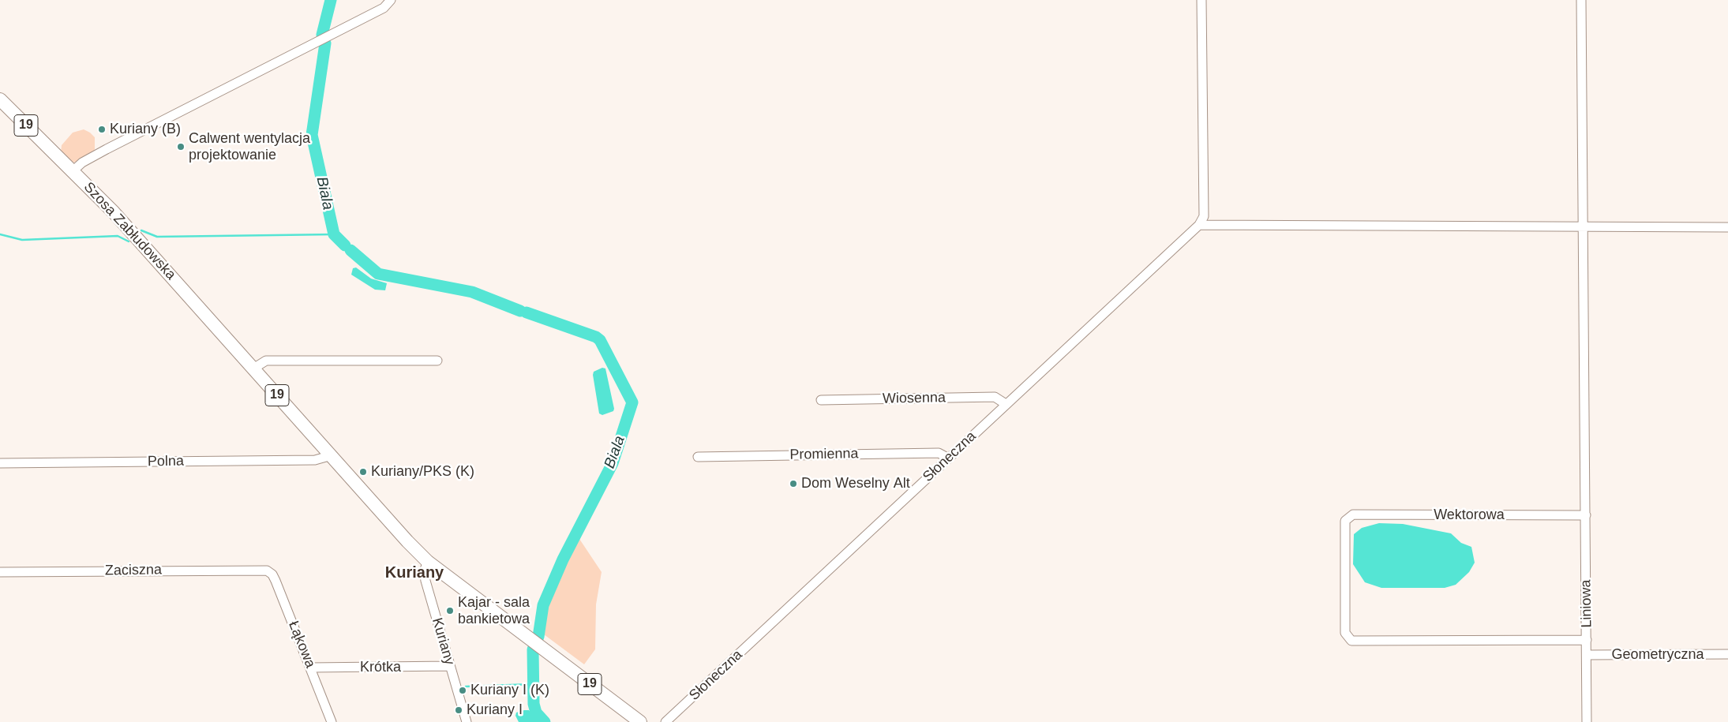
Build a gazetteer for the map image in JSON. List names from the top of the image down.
{
  "streets": {
    "highway": ["19", "Szosa Zabłudowska"],
    "street": [
      "Wiosenna",
      "Promienna",
      "Słoneczna",
      "Polna",
      "Wektorowa",
      "Zaciszna",
      "Liniowa",
      "Kuriany",
      "Łąkowa",
      "Geometryczna",
      "Krótka"
    ]
  },
  "crossings": [
    ["Szosa Zabłudowska", "Polna"],
    ["Szosa Zabłudowska", "Kuriany"],
    ["Wiosenna", "Słoneczna"],
    ["Promienna", "Słoneczna"],
    ["Wektorowa", "Liniowa"],
    ["Zaciszna", "Łąkowa"],
    ["Liniowa", "Geometryczna"],
    ["Kuriany", "Krótka"],
    ["Łąkowa", "Krótka"]
  ],
  "districts": ["Kuriany"],
  "water": ["Biala"],
  "places": [
    "Kuriany (B)",
    "Calwent wentylacja projektowanie",
    "Kuriany/PKS (K)",
    "Dom Weselny Alt",
    "Kajar - sala bankietowa",
    "Kuriany I (K)",
    "Kuriany I"
  ]
}
